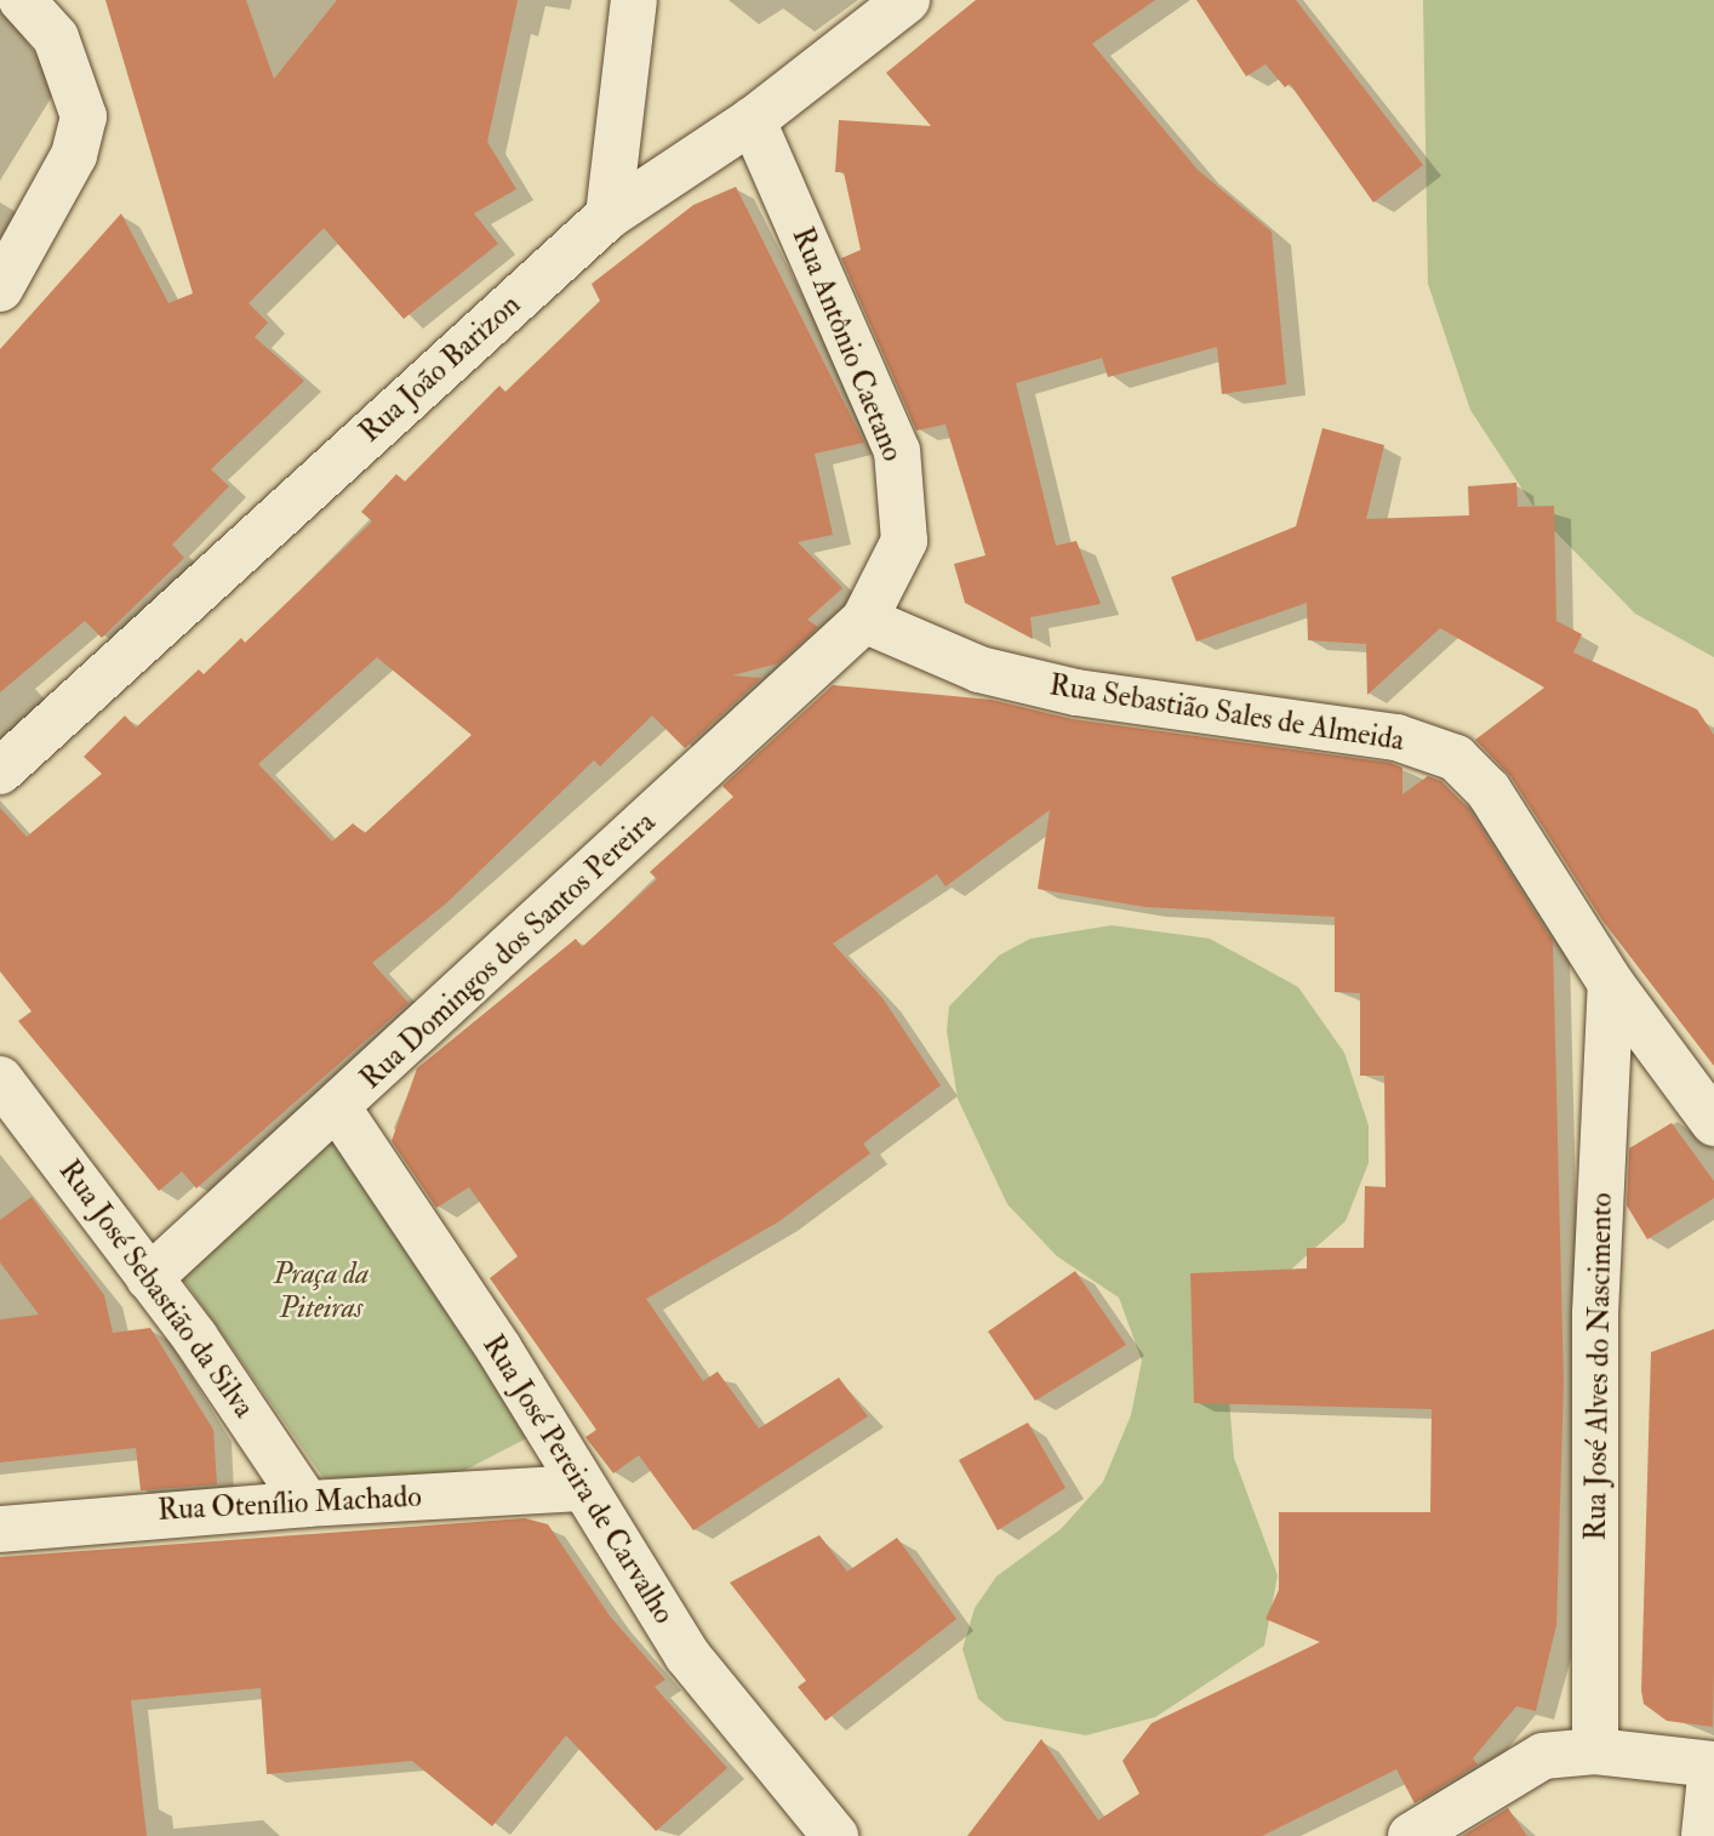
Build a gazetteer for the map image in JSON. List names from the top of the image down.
{
  "streets": {
    "street": [
      "Rua Antônio Caetano",
      "Rua João Barizon",
      "Rua Sebastião Sales de Almeida",
      "Rua Domingos dos Santos Pereira",
      "Rua José Sebastião da Silva",
      "Rua José Alves do Nascimento",
      "Rua José Pereira de Carvalho",
      "Rua Otenílio Machado"
    ]
  },
  "crossings": [
    ["Rua Antônio Caetano", "Rua João Barizon"],
    ["Rua Antônio Caetano", "Rua Sebastião Sales de Almeida"],
    ["Rua Antônio Caetano", "Rua Domingos dos Santos Pereira"],
    ["Rua Sebastião Sales de Almeida", "Rua Domingos dos Santos Pereira"],
    ["Rua Sebastião Sales de Almeida", "Rua José Alves do Nascimento"],
    ["Rua Domingos dos Santos Pereira", "Rua José Sebastião da Silva"],
    ["Rua Domingos dos Santos Pereira", "Rua José Pereira de Carvalho"],
    ["Rua José Sebastião da Silva", "Rua Otenílio Machado"],
    ["Rua José Pereira de Carvalho", "Rua Otenílio Machado"]
  ],
  "parks": ["Praça da Piteiras"]
}
